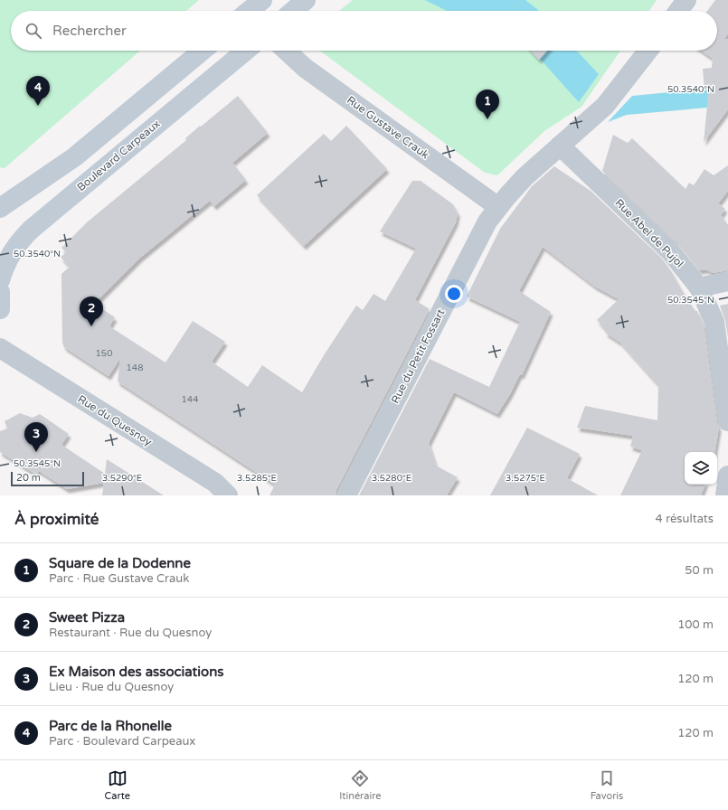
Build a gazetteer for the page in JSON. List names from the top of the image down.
{
  "streets": {
    "main road": ["Boulevard Carpeaux"],
    "street": [
      "Rue Gustave Crauk",
      "Rue Abel de Pujol",
      "Rue du Petit Fossart",
      "Rue du Quesnoy"
    ]
  },
  "crossings": [
    ["Rue Gustave Crauk", "Rue du Petit Fossart"],
    ["Rue Abel de Pujol", "Rue du Petit Fossart"]
  ],
  "house_numbers": ["150", "148", "144"],
  "scale_bar": "20 m",
  "page": {
    "search": "Rechercher",
    "pins": [
      "4",
      "1",
      "2",
      "3"
    ],
    "scale": "20 m",
    "heading": ["À proximité", "4 résultats"],
    "list": [
      {
        "mark": "1",
        "name": "Square de la Dodenne",
        "note": "Parc · Rue Gustave Crauk",
        "value": "50 m"
      },
      {
        "mark": "2",
        "name": "Sweet Pizza",
        "note": "Restaurant · Rue du Quesnoy",
        "value": "100 m"
      },
      {
        "mark": "3",
        "name": "Ex Maison des associations",
        "note": "Lieu · Rue du Quesnoy",
        "value": "120 m"
      },
      {
        "mark": "4",
        "name": "Parc de la Rhonelle",
        "note": "Parc · Boulevard Carpeaux",
        "value": "120 m"
      }
    ],
    "nav": ["Carte", "Itinéraire", "Favoris"]
  },
  "coordinates": [
    "50.3540°N",
    "50.3545°N",
    "3.5290°E",
    "3.5285°E",
    "3.5280°E",
    "3.5275°E"
  ]
}
